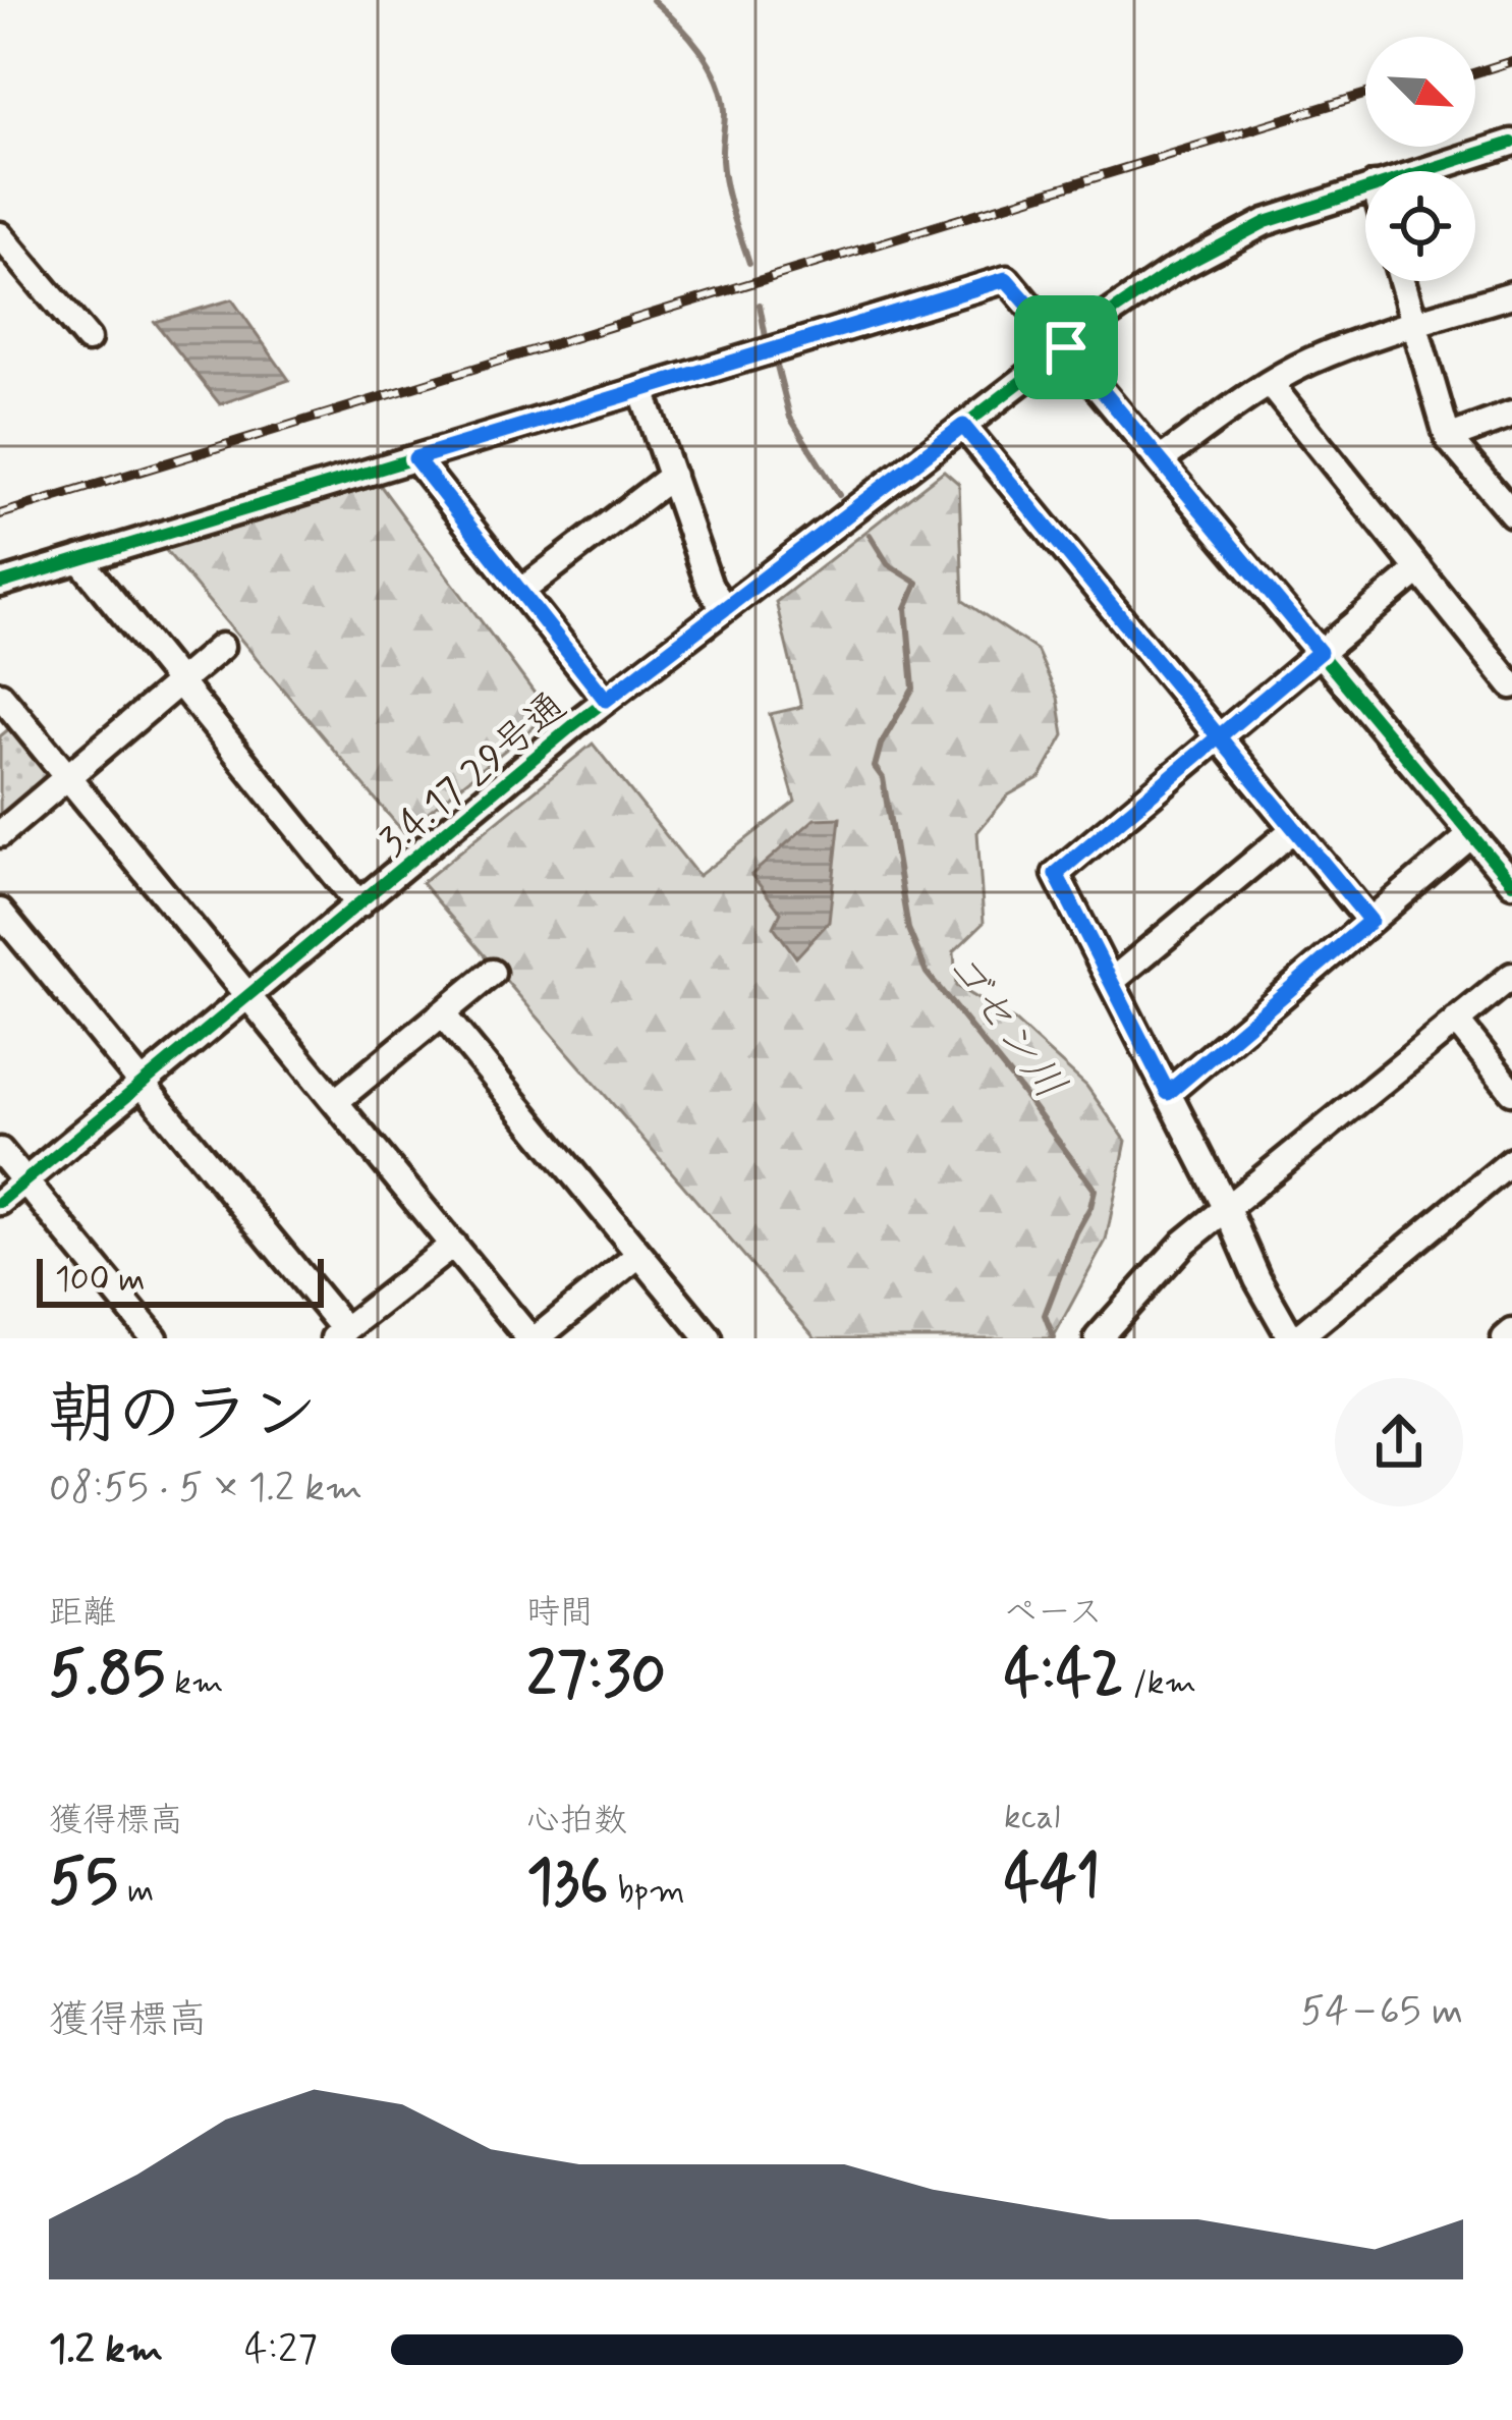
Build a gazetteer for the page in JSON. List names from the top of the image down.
{
  "streets": {
    "street": ["3.4.17 29号通"]
  },
  "water": ["ゴセン川"],
  "scale_bar": "100 m",
  "north": "bottom right",
  "page": {
    "scale": "100 m",
    "heading": ["朝のラン", "08:55 · 5 × 1.2 km"],
    "stats": [
      ["距離", "5.85 km"],
      ["時間", "27:30"],
      ["ペース", "4:42 /km"],
      ["獲得標高", "55 m"],
      ["心拍数", "136 bpm"],
      ["kcal", "441"]
    ],
    "chart": ["獲得標高", "54–65 m"],
    "list": [
      {
        "name": "1.2 km",
        "note": "4:27"
      }
    ]
  }
}
